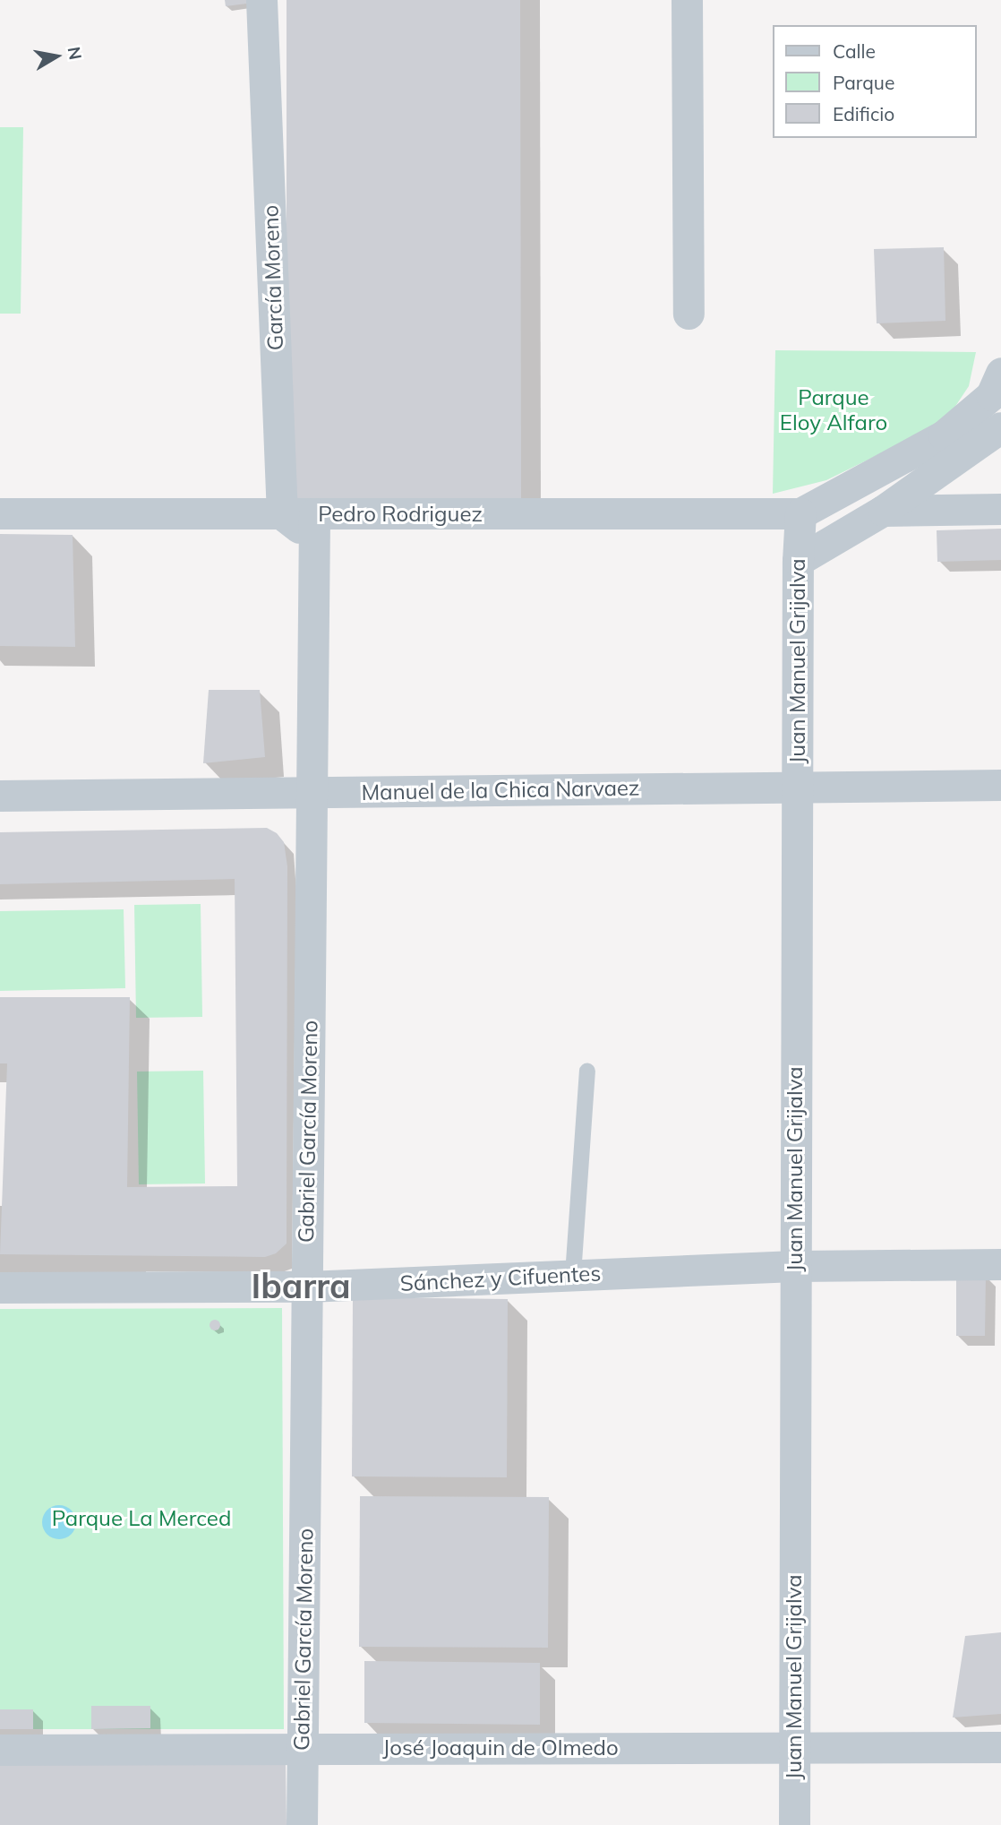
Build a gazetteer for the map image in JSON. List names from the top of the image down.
{
  "streets": {
    "street": [
      "García Moreno",
      "Pedro Rodriguez",
      "Juan Manuel Grijalva",
      "Manuel de la Chica Narvaez",
      "Gabriel García Moreno",
      "Sánchez y Cifuentes",
      "José Joaquin de Olmedo"
    ]
  },
  "crossings": [
    ["Pedro Rodriguez", "Juan Manuel Grijalva"],
    ["Pedro Rodriguez", "Gabriel García Moreno"],
    ["Juan Manuel Grijalva", "Manuel de la Chica Narvaez"],
    ["Juan Manuel Grijalva", "Sánchez y Cifuentes"],
    ["Juan Manuel Grijalva", "José Joaquin de Olmedo"],
    ["Manuel de la Chica Narvaez", "Gabriel García Moreno"],
    ["Gabriel García Moreno", "Sánchez y Cifuentes"],
    ["Gabriel García Moreno", "José Joaquin de Olmedo"]
  ],
  "districts": ["Ibarra"],
  "parks": ["Parque Eloy Alfaro", "Parque La Merced"],
  "legend": ["Calle", "Parque", "Edificio"],
  "north": "right"
}
